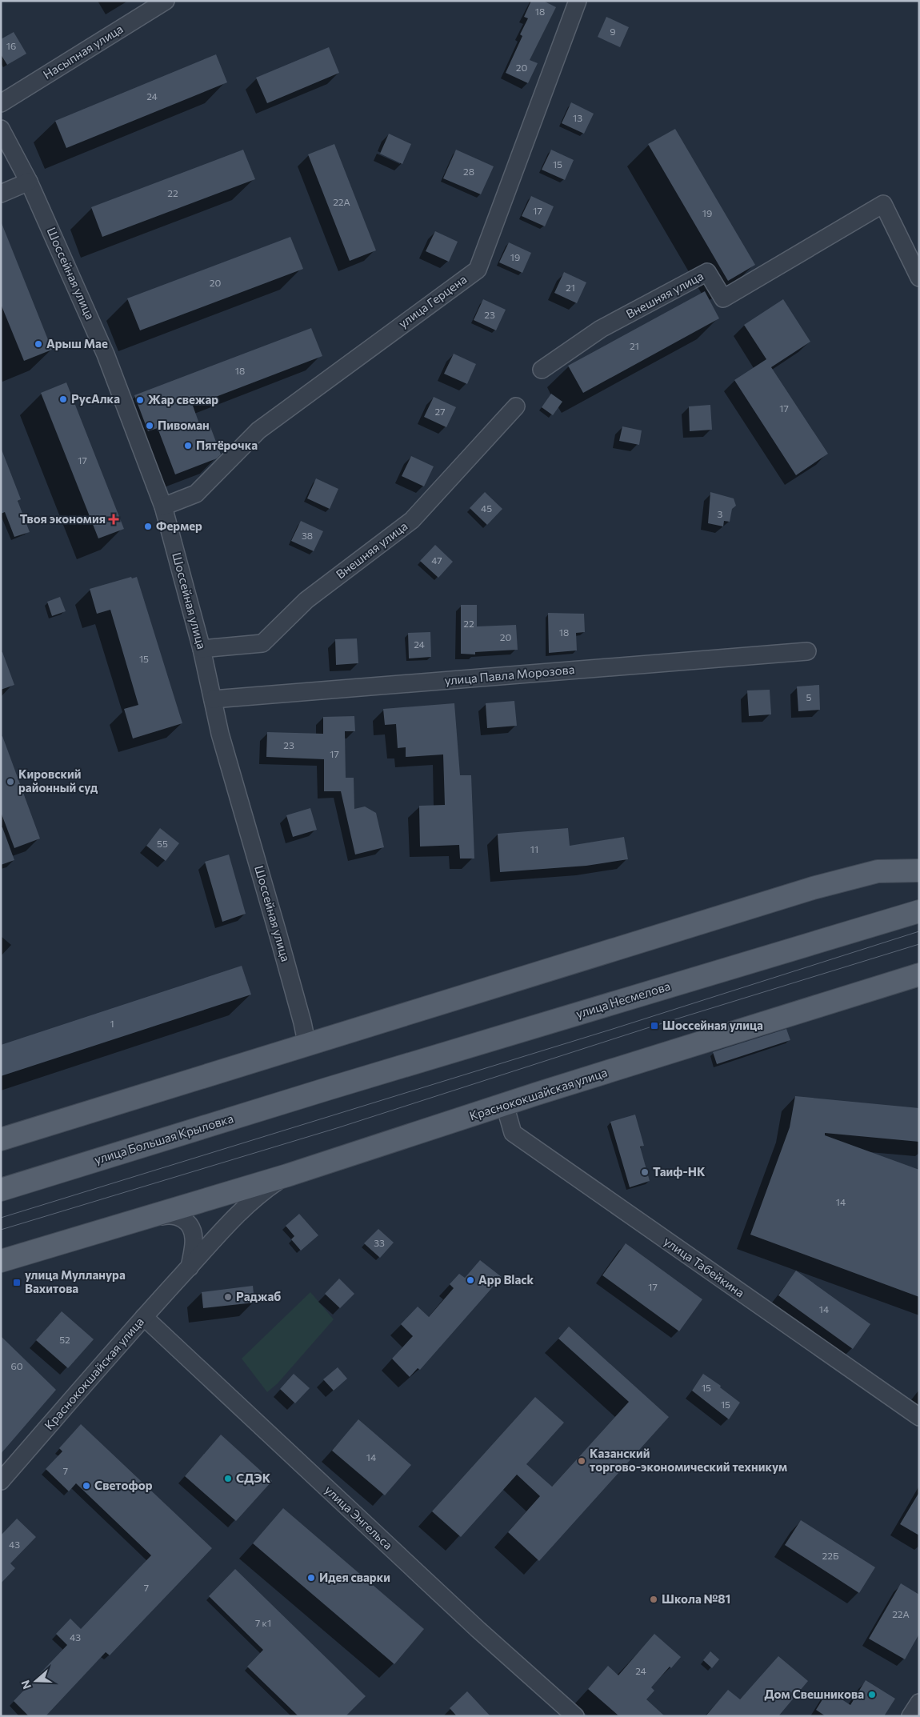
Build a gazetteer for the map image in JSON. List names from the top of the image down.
{
  "streets": {
    "main road": ["улица Несмелова", "Краснококшайская улица", "улица Большая Крыловка"],
    "street": [
      "Насыпная улица",
      "Шоссейная улица",
      "Внешняя улица",
      "улица Герцена",
      "улица Павла Морозова",
      "улица Табейкина",
      "улица Энгельса"
    ]
  },
  "crossings": [
    ["Шоссейная улица", "Внешняя улица"],
    ["Шоссейная улица", "улица Герцена"],
    ["Шоссейная улица", "улица Павла Морозова"],
    ["улица Несмелова", "улица Большая Крыловка"],
    ["Краснококшайская улица", "улица Табейкина"],
    ["Краснококшайская улица", "улица Энгельса"]
  ],
  "places": {
    "other": [
      "Арыш Мае",
      "РусАлка",
      "Жар свежар",
      "Пивоман",
      "Пятёрочка",
      "Фермер",
      "Кировский районный суд",
      "Таиф-НК",
      "App Black",
      "Раджаб",
      "Казанский торгово-экономический техникум",
      "СДЭК",
      "Светофор",
      "Идея сварки",
      "Школа №81",
      "Дом Свешникова"
    ],
    "health": ["Твоя экономия"],
    "transit": ["Шоссейная улица", "улица Мулланура Вахитова"]
  },
  "house_numbers": [
    "18",
    "9",
    "16",
    "20",
    "24",
    "13",
    "15",
    "28",
    "22",
    "22А",
    "17",
    "19",
    "19",
    "20",
    "21",
    "23",
    "21",
    "18",
    "17",
    "27",
    "17",
    "45",
    "3",
    "38",
    "47",
    "22",
    "18",
    "20",
    "24",
    "15",
    "5",
    "23",
    "17",
    "55",
    "11",
    "1",
    "14",
    "33",
    "17",
    "14",
    "52",
    "60",
    "15",
    "15",
    "14",
    "7",
    "43",
    "22Б",
    "7",
    "22А",
    "7 к1",
    "43",
    "24"
  ],
  "north": "left"
}
